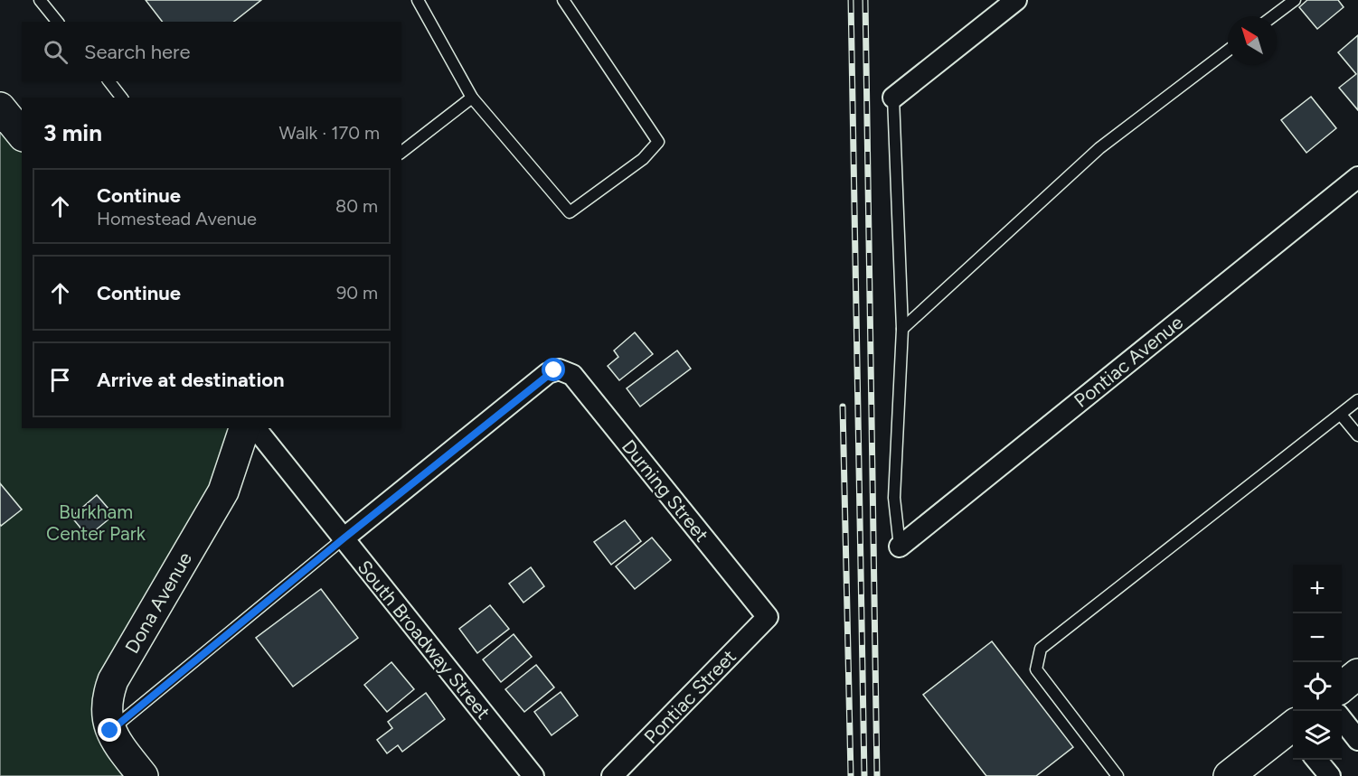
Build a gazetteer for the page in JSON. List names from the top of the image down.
{
  "streets": {
    "street": [
      "Pontiac Avenue",
      "Durning Street",
      "Dona Avenue",
      "South Broadway Street",
      "Pontiac Street"
    ]
  },
  "crossings": [
    ["Durning Street", "South Broadway Street"],
    ["Durning Street", "Pontiac Street"]
  ],
  "parks": ["Burkham Center Park"],
  "north": "top left",
  "page": {
    "search": "Search here",
    "heading": ["3 min", "Walk · 170 m"],
    "list": [
      ["Continue", "Homestead Avenue", "80 m"],
      ["Continue", "90 m"],
      "Arrive at destination"
    ],
    "map_buttons": ["+", "−"]
  }
}
